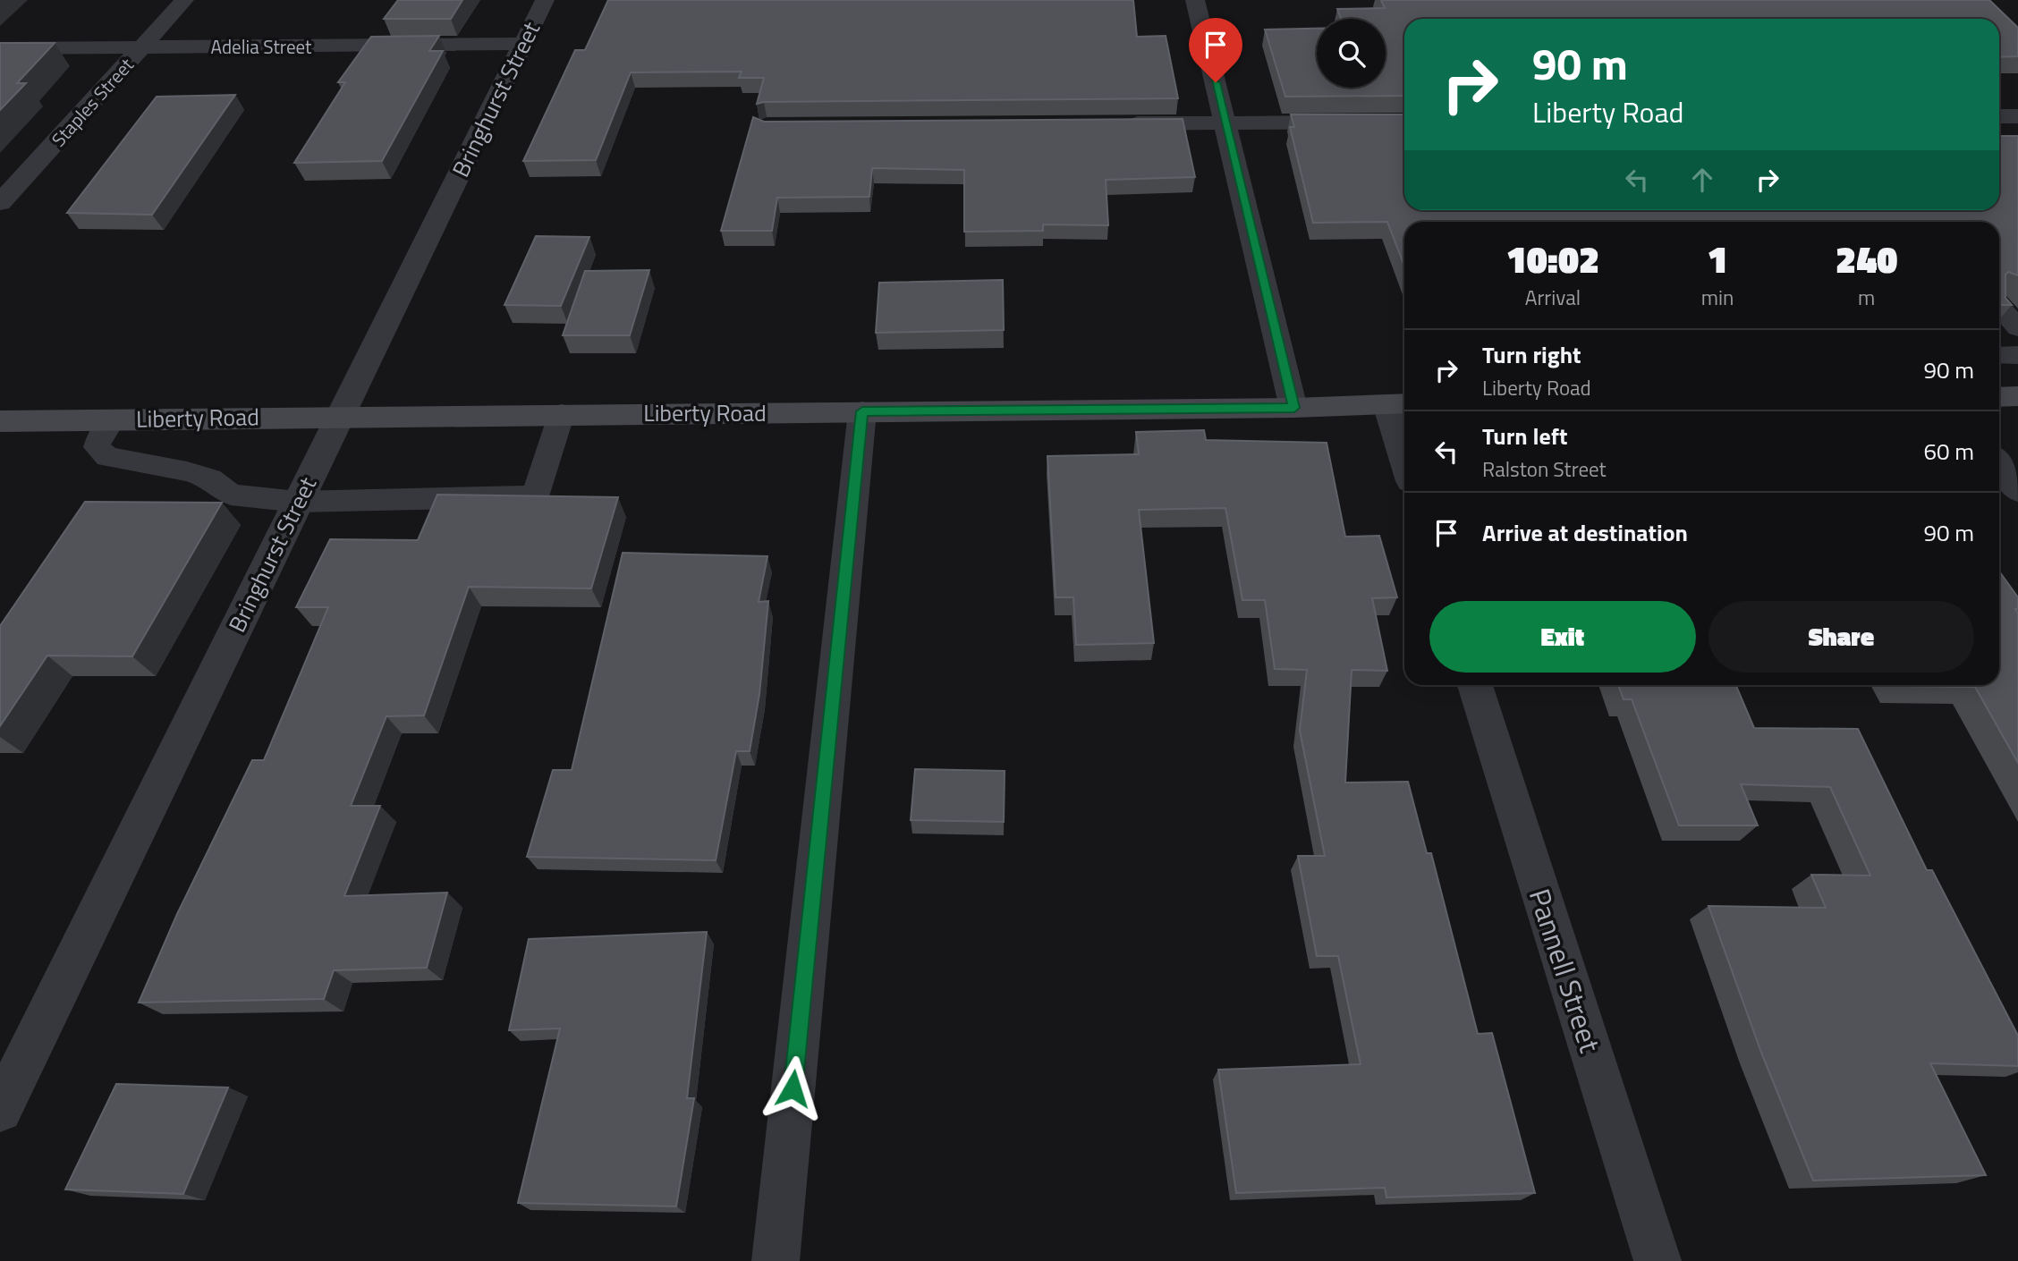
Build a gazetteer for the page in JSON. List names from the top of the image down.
{
  "streets": {
    "main road": ["Liberty Road"],
    "street": [
      "Adelia Street",
      "Bringhurst Street",
      "Staples Street",
      "Pannell Street"
    ]
  },
  "crossings": [
    ["Adelia Street", "Bringhurst Street"],
    ["Adelia Street", "Staples Street"],
    ["Bringhurst Street", "Liberty Road"]
  ],
  "page": {
    "turn": ["90 m", "Liberty Road"],
    "eta": [
      "10:02",
      "Arrival",
      "1",
      "min",
      "240",
      "m"
    ],
    "list": [
      {
        "name": "Turn right",
        "note": "Liberty Road",
        "value": "90 m"
      },
      {
        "name": "Turn left",
        "note": "Ralston Street",
        "value": "60 m"
      },
      {
        "name": "Arrive at destination",
        "value": "90 m"
      }
    ],
    "buttons": ["Exit", "Share"]
  }
}
